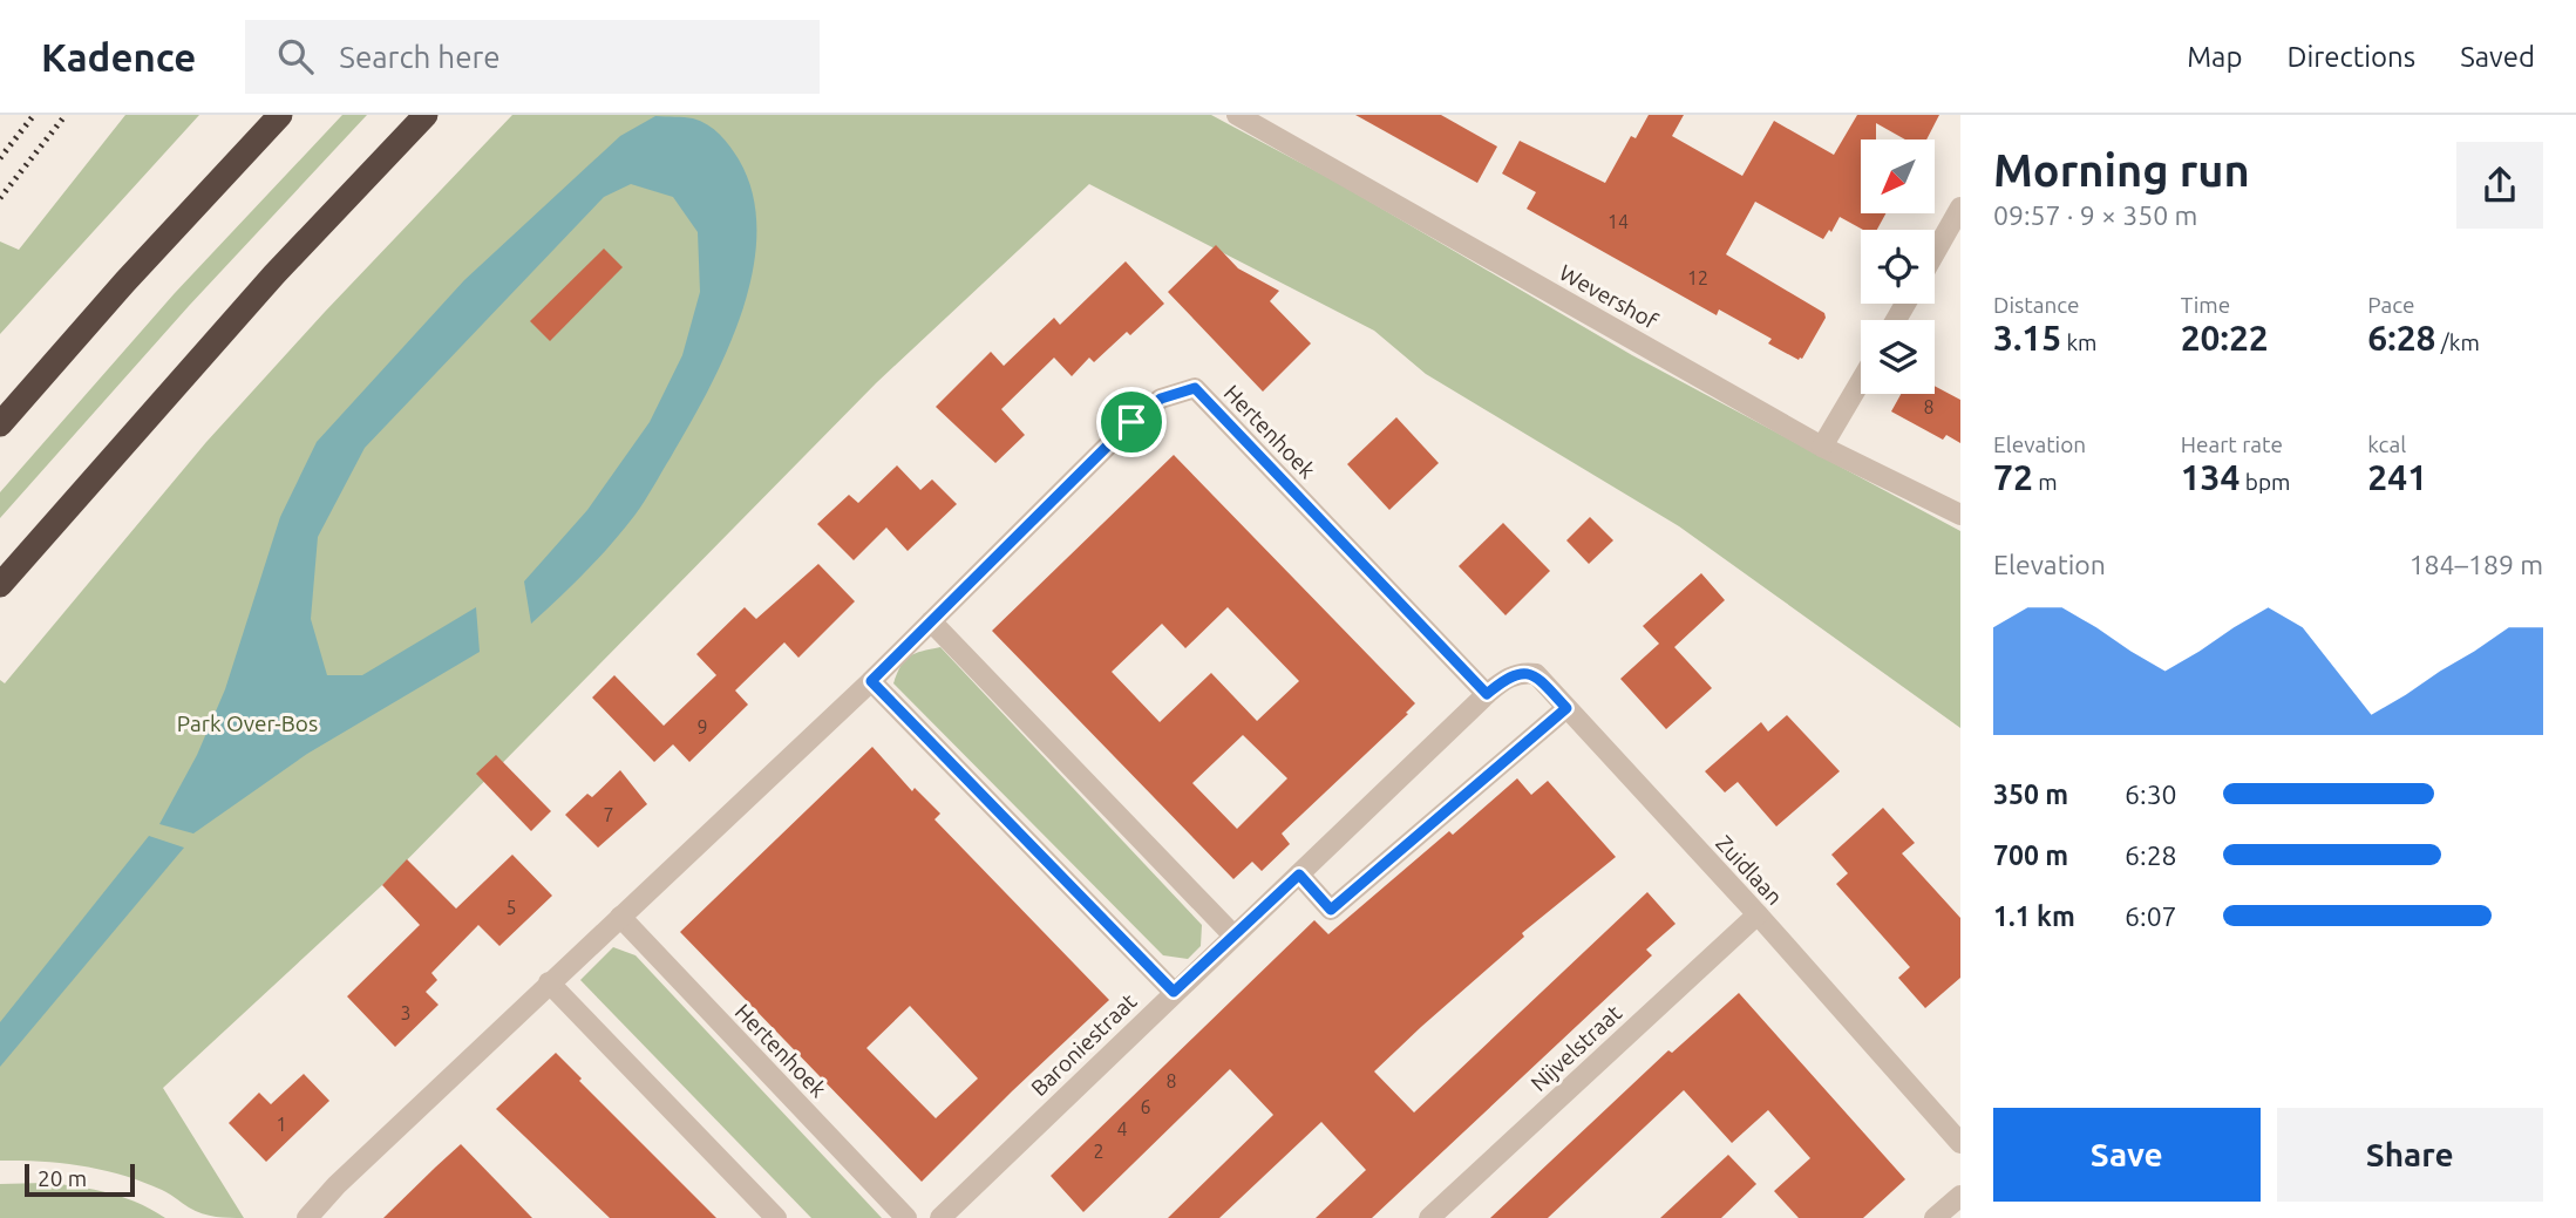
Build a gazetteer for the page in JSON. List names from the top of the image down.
{
  "streets": {
    "street": [
      "Wevershof",
      "Hertenhoek",
      "Zuidlaan",
      "Baroniestraat",
      "Nijvelstraat"
    ]
  },
  "crossings": [
    ["Hertenhoek", "Zuidlaan"],
    ["Hertenhoek", "Baroniestraat"],
    ["Zuidlaan", "Baroniestraat"],
    ["Zuidlaan", "Nijvelstraat"]
  ],
  "parks": ["Park Over-Bos"],
  "house_numbers": [
    "14",
    "12",
    "8",
    "9",
    "7",
    "5",
    "3",
    "8",
    "6",
    "1",
    "4",
    "2"
  ],
  "scale_bar": "20 m",
  "north": "bottom left",
  "page": {
    "header": "Kadence",
    "search": "Search here",
    "nav": ["Map", "Directions", "Saved"],
    "heading": ["Morning run", "09:57 · 9 × 350 m"],
    "stats": [
      ["Distance", "3.15 km"],
      ["Time", "20:22"],
      ["Pace", "6:28 /km"],
      ["Elevation", "72 m"],
      ["Heart rate", "134 bpm"],
      ["kcal", "241"]
    ],
    "chart": ["Elevation", "184–189 m"],
    "list": [
      {
        "name": "350 m",
        "note": "6:30"
      },
      {
        "name": "700 m",
        "note": "6:28"
      },
      {
        "name": "1.1 km",
        "note": "6:07"
      }
    ],
    "buttons": ["Save", "Share"],
    "scale": "20 m"
  }
}
